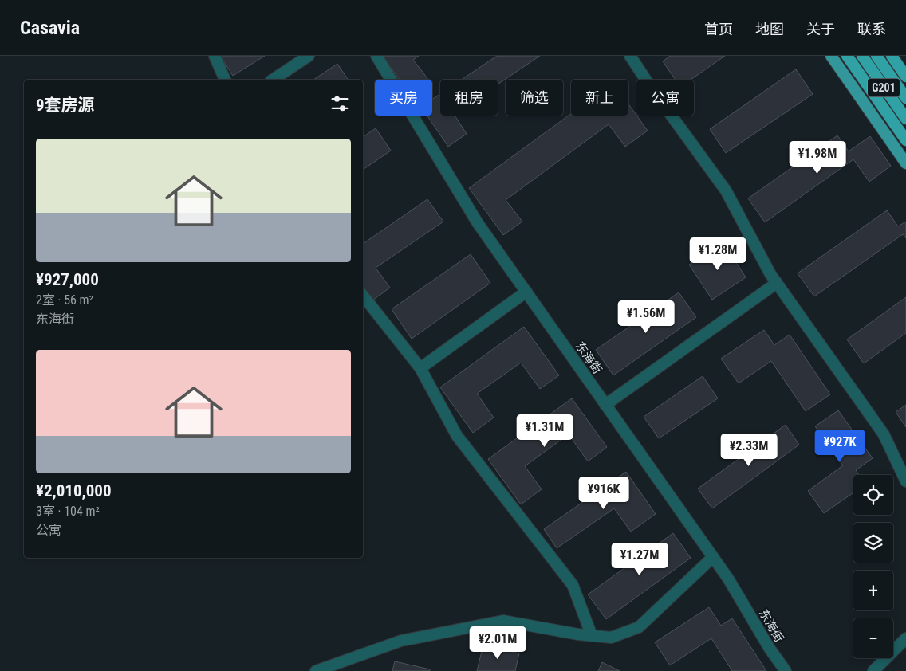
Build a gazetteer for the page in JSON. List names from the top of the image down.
{
  "streets": {
    "highway": ["G201"],
    "street": ["东海街"]
  },
  "page": {
    "header": "Casavia",
    "nav": [
      "首页",
      "地图",
      "关于",
      "联系"
    ],
    "chip": [
      "买房",
      "租房",
      "筛选",
      "新上",
      "公寓"
    ],
    "heading": "9套房源",
    "list": [
      {
        "name": "¥927,000",
        "note": "2室 · 56 m² · 东海街"
      },
      {
        "name": "¥2,010,000",
        "note": "3室 · 104 m² · 公寓"
      }
    ],
    "price": [
      "¥1.98M",
      "¥1.28M",
      "¥1.56M",
      "¥1.31M",
      "¥927K",
      "¥2.33M",
      "¥916K",
      "¥1.27M",
      "¥2.01M"
    ],
    "map_buttons": ["+", "−"]
  }
}
